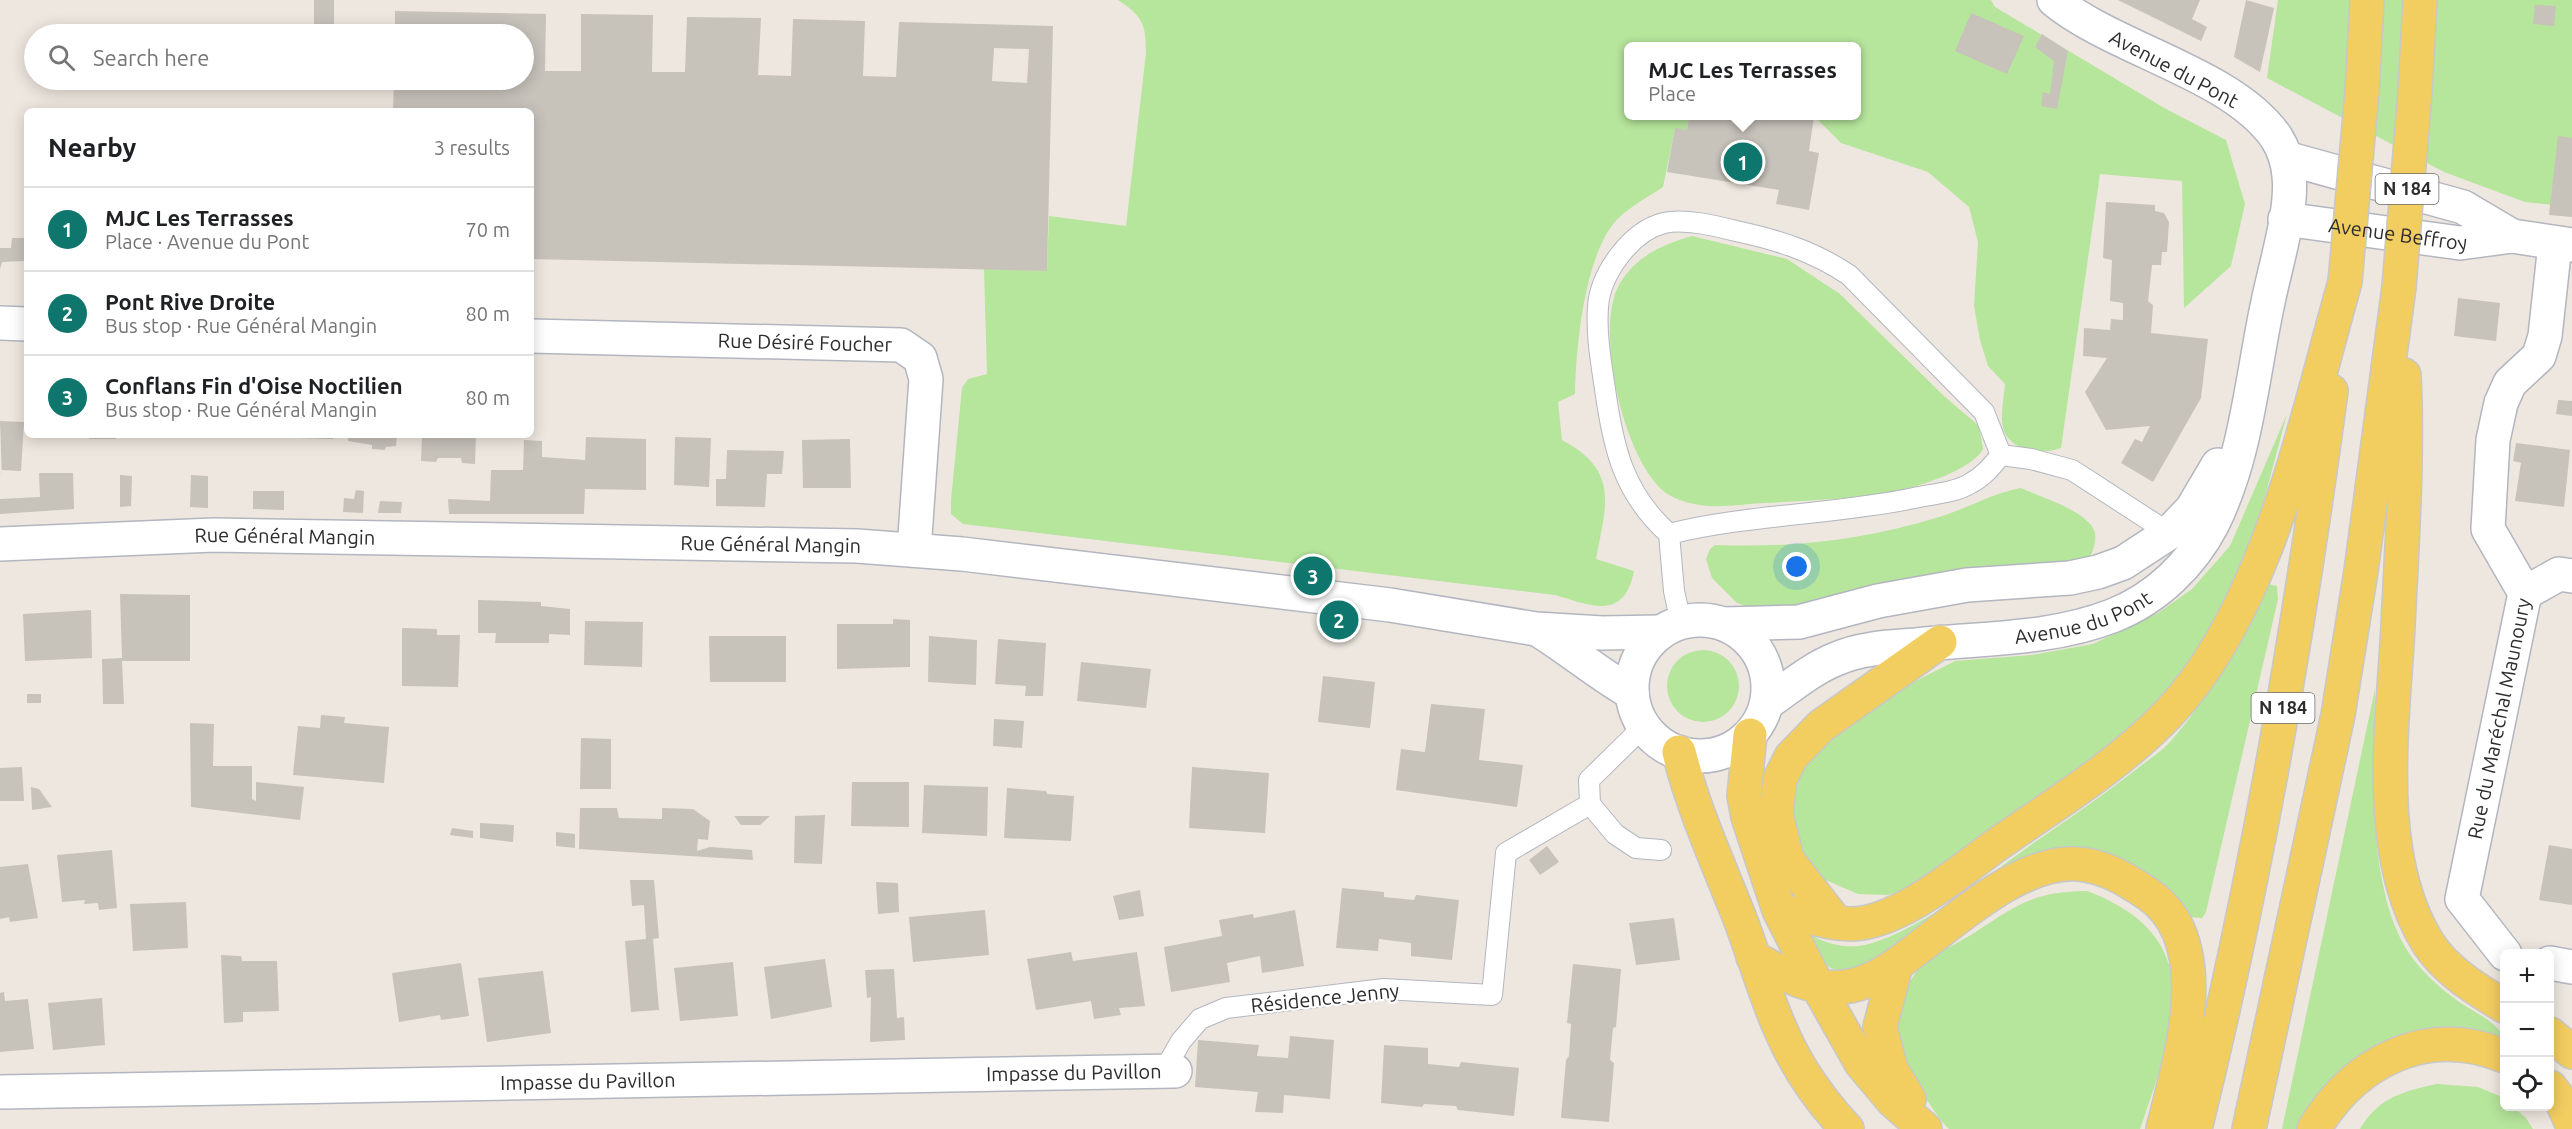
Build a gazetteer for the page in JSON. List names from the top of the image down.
{
  "streets": {
    "main road": [
      "Avenue du Pont",
      "N 184",
      "Avenue Beffroy",
      "Rue Désiré Foucher",
      "Rue Général Mangin",
      "Rue du Maréchal Maunoury",
      "Impasse du Pavillon"
    ],
    "lane": ["Résidence Jenny"]
  },
  "crossings": [
    ["Avenue du Pont", "Avenue Beffroy"],
    ["Avenue du Pont", "Rue Général Mangin"],
    ["Avenue Beffroy", "Rue du Maréchal Maunoury"],
    ["Rue Désiré Foucher", "Rue Général Mangin"],
    ["Résidence Jenny", "Impasse du Pavillon"]
  ],
  "page": {
    "search": "Search here",
    "popup": ["MJC Les Terrasses", "Place"],
    "heading": ["Nearby", "3 results"],
    "pins": ["1", "3", "2"],
    "list": [
      {
        "mark": "1",
        "name": "MJC Les Terrasses",
        "note": "Place · Avenue du Pont",
        "value": "70 m"
      },
      {
        "mark": "2",
        "name": "Pont Rive Droite",
        "note": "Bus stop · Rue Général Mangin",
        "value": "80 m"
      },
      {
        "mark": "3",
        "name": "Conflans Fin d'Oise Noctilien",
        "note": "Bus stop · Rue Général Mangin",
        "value": "80 m"
      }
    ],
    "map_buttons": ["+", "−"]
  }
}
